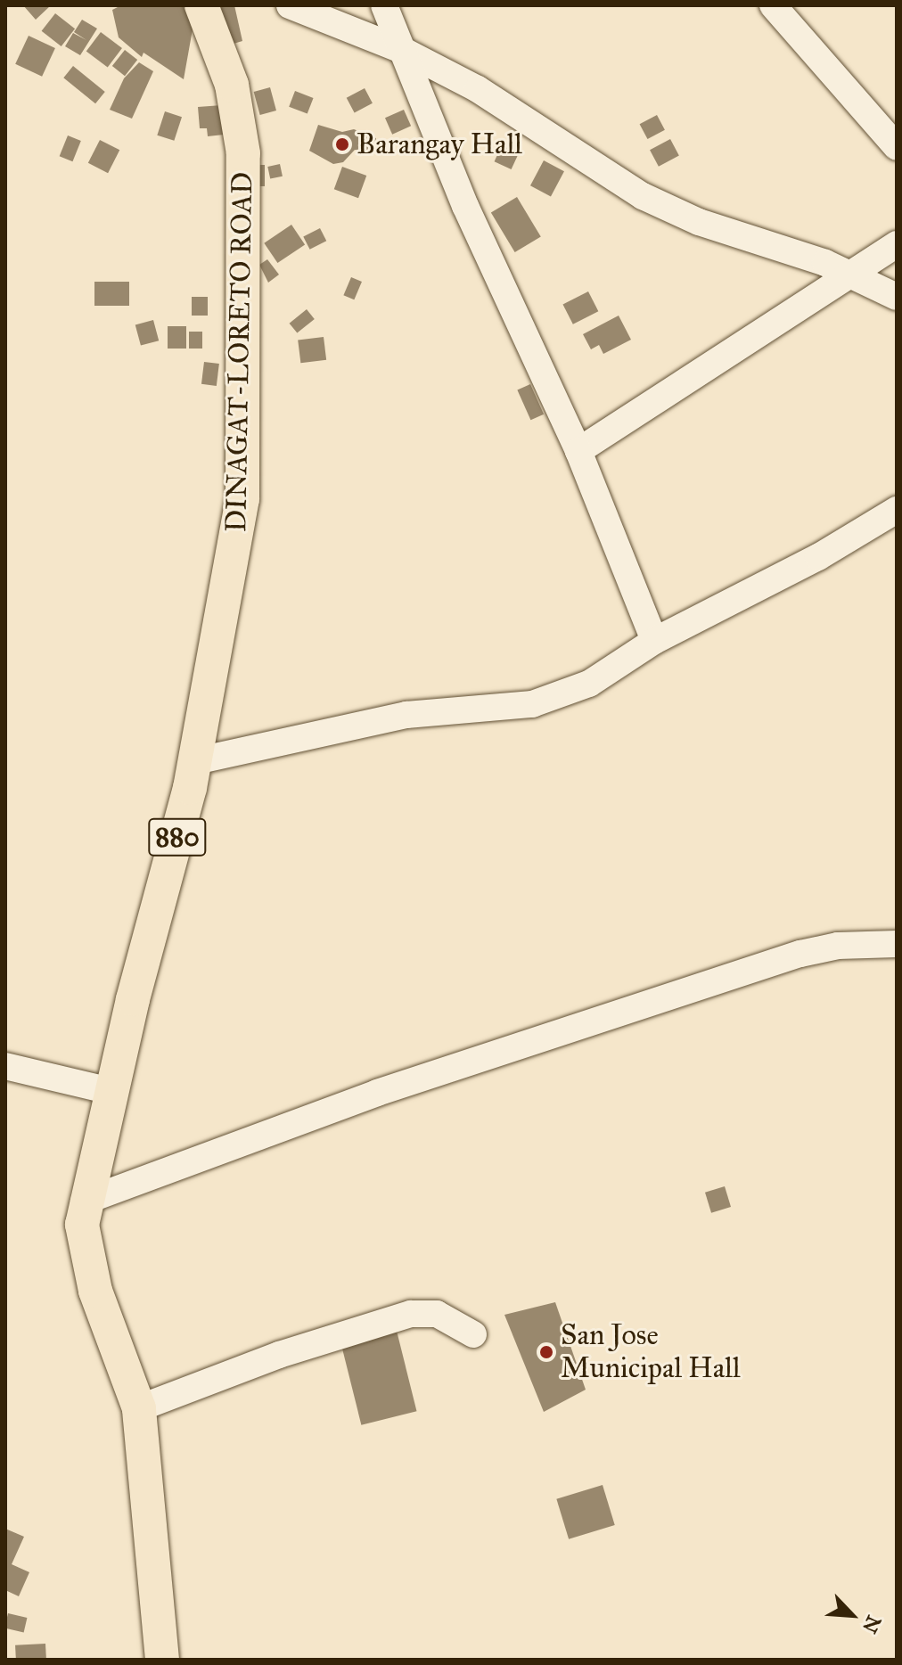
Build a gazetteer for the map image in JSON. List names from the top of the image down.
{
  "streets": {
    "main road": ["DINAGAT-LORETO ROAD", "880"]
  },
  "places": ["Barangay Hall", "San Jose Municipal Hall"],
  "north": "bottom right"
}
